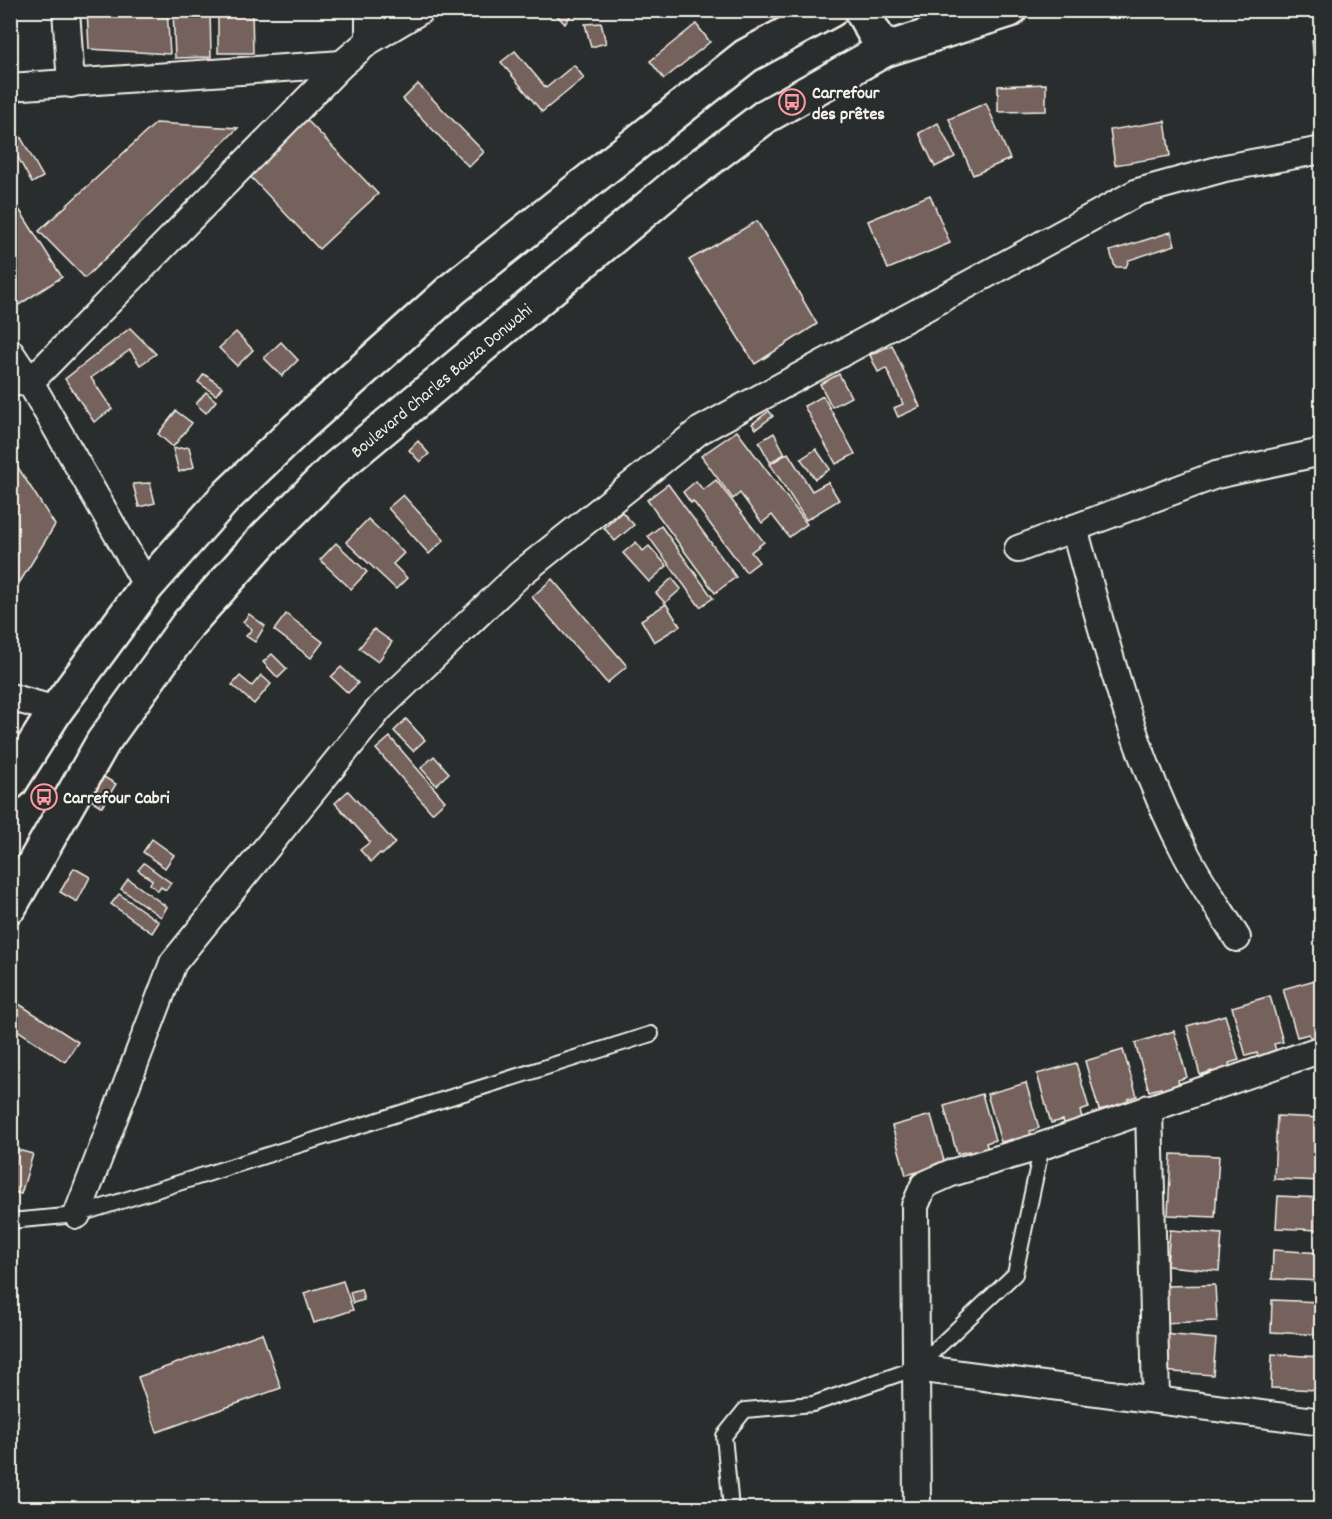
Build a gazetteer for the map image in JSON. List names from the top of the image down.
{
  "streets": {
    "main road": ["Boulevard Charles Bauza Donwahi"]
  },
  "places": {
    "bus stop": ["Carrefour des prêtes", "Carrefour Cabri"]
  }
}
